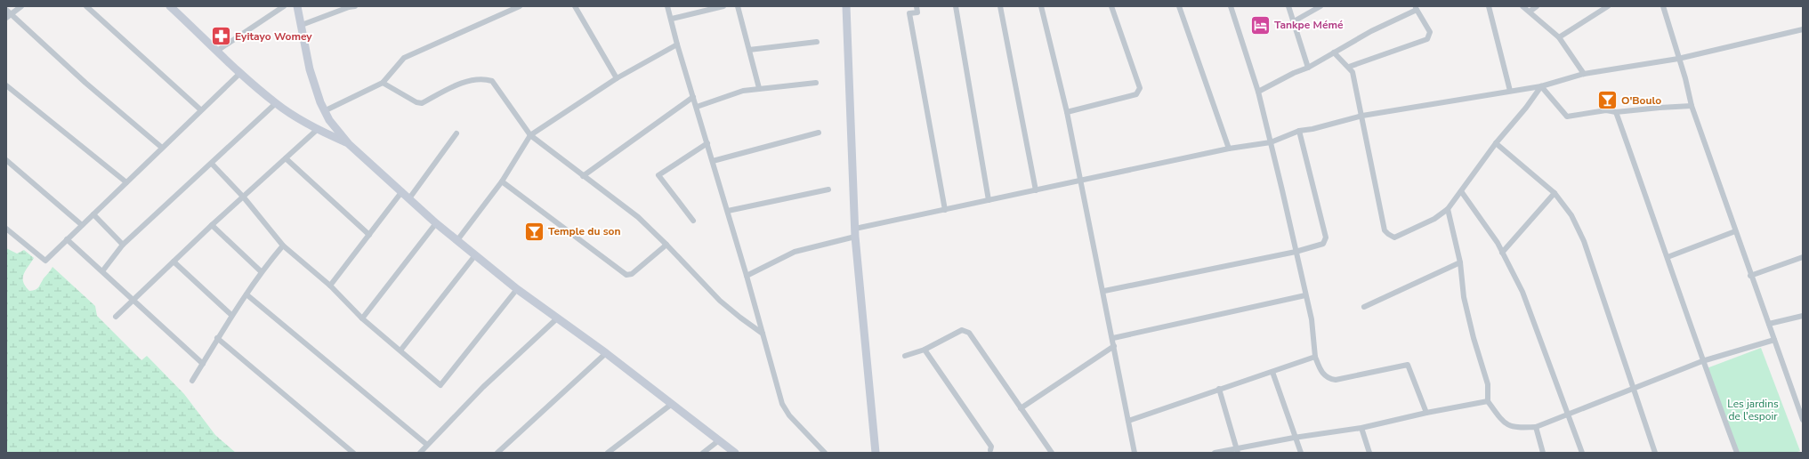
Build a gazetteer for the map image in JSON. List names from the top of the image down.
{
  "parks": ["Les jardins de l'espoir"],
  "places": {
    "hotel": ["Tankpe Mémé"],
    "pharmacy": ["Eyitayo Womey"],
    "bar": ["O'Boulo", "Temple du son"]
  }
}
